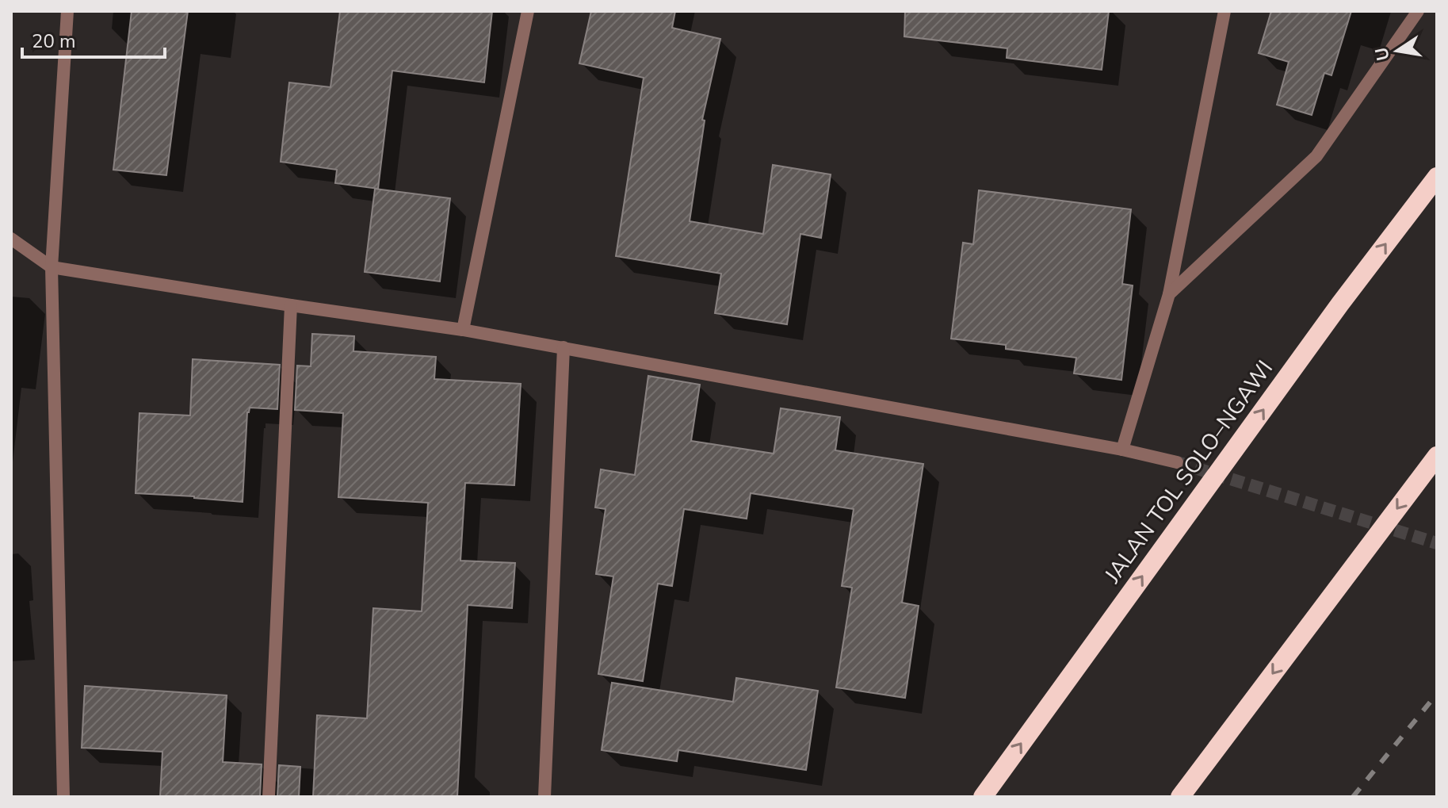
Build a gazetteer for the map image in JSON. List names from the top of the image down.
{
  "streets": {
    "highway": ["JALAN TOL SOLO–NGAWI"]
  },
  "scale_bar": "20 m",
  "north": "left"
}
